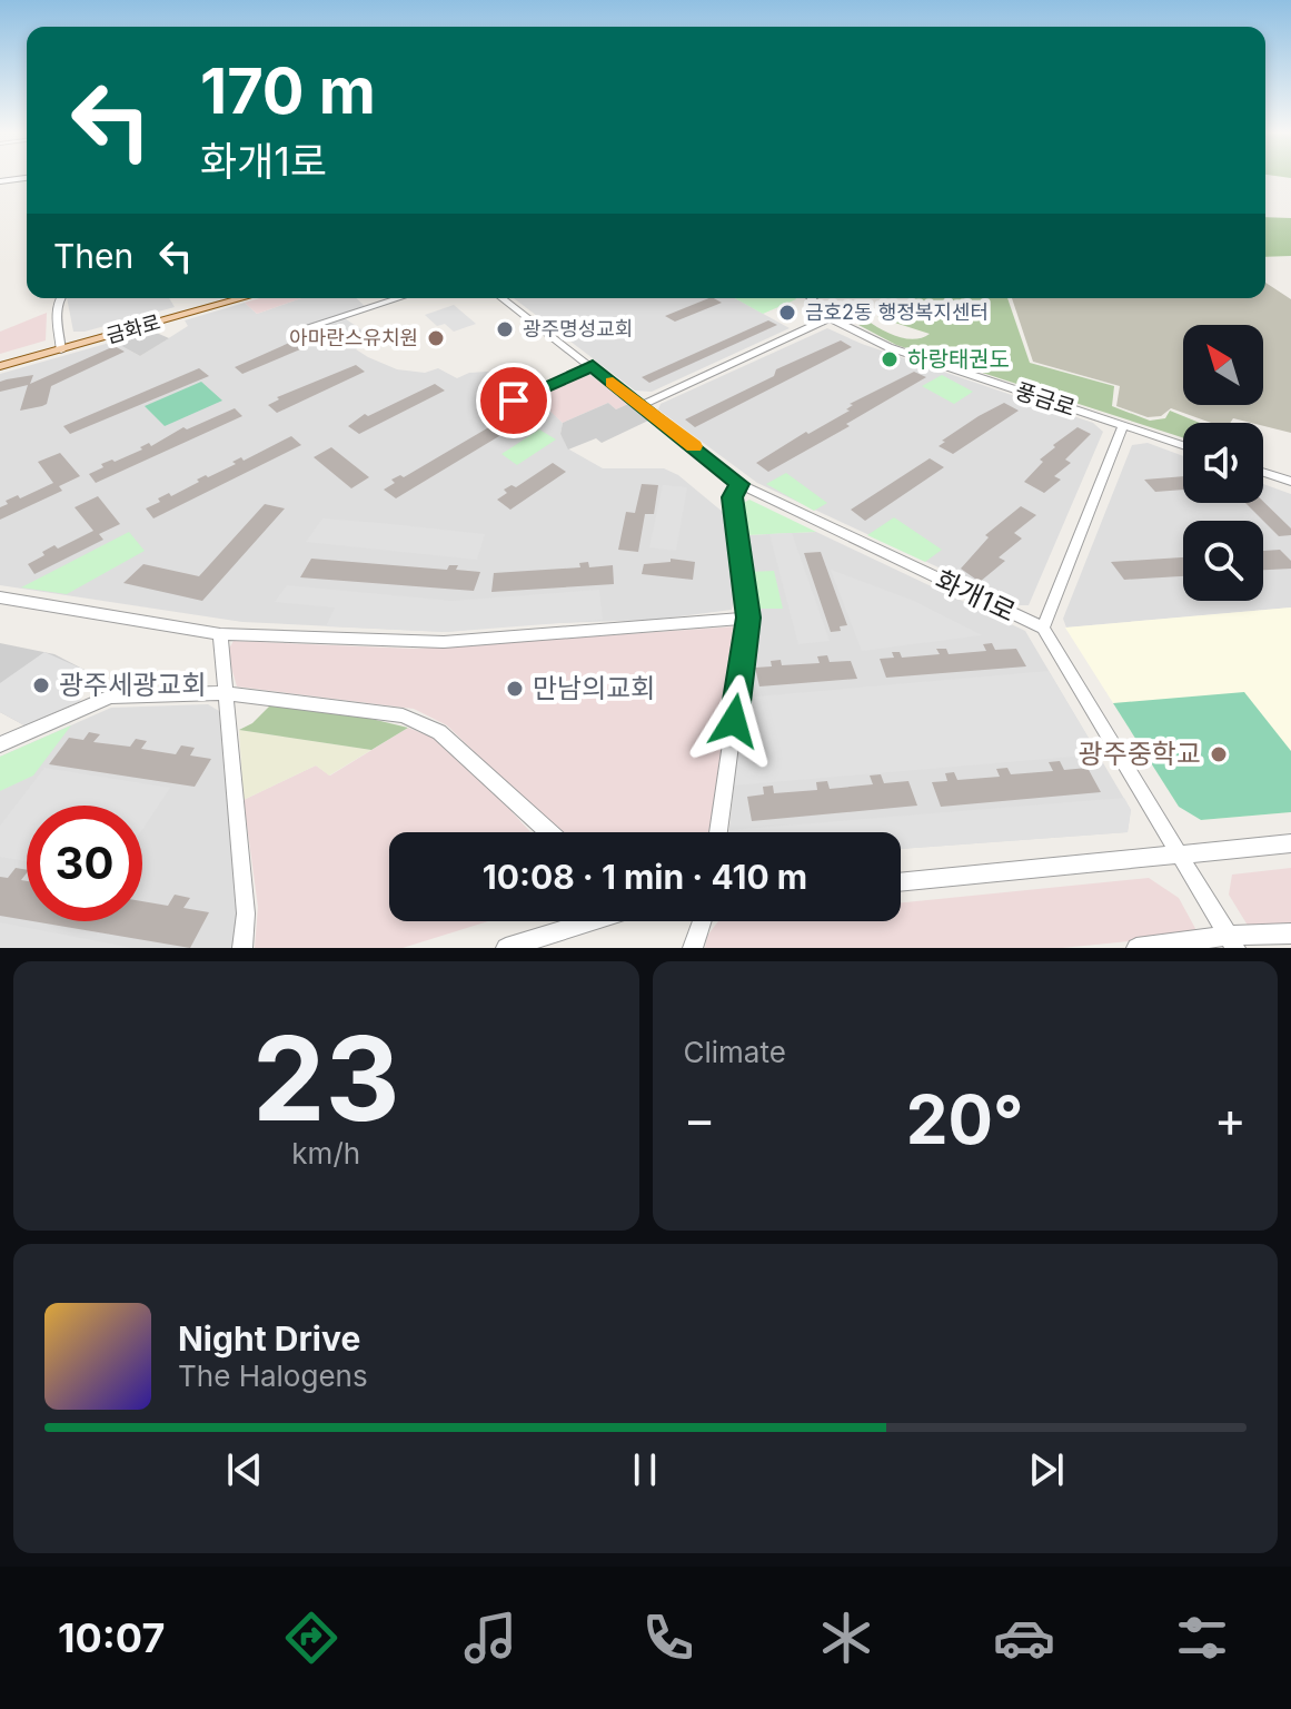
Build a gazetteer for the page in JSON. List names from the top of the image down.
{
  "streets": {
    "main road": ["금화로"],
    "street": ["풍금로", "화개1로"]
  },
  "places": [
    "금호2동 행정복지센터",
    "광주명성교회",
    "아마란스유치원",
    "하랑태권도",
    "광주세광교회",
    "만남의교회",
    "광주중학교"
  ],
  "north": "top left",
  "page": {
    "turn": ["170 m", "화개1로"],
    "then": "Then",
    "limit": "30",
    "trip": "10:08 · 1 min · 410 m",
    "tile": [
      ["23", "km/h"],
      "Climate"
    ],
    "heat": ["−", "20°", "+"],
    "song": ["Night Drive", "The Halogens"],
    "tabs": "10:07"
  }
}
